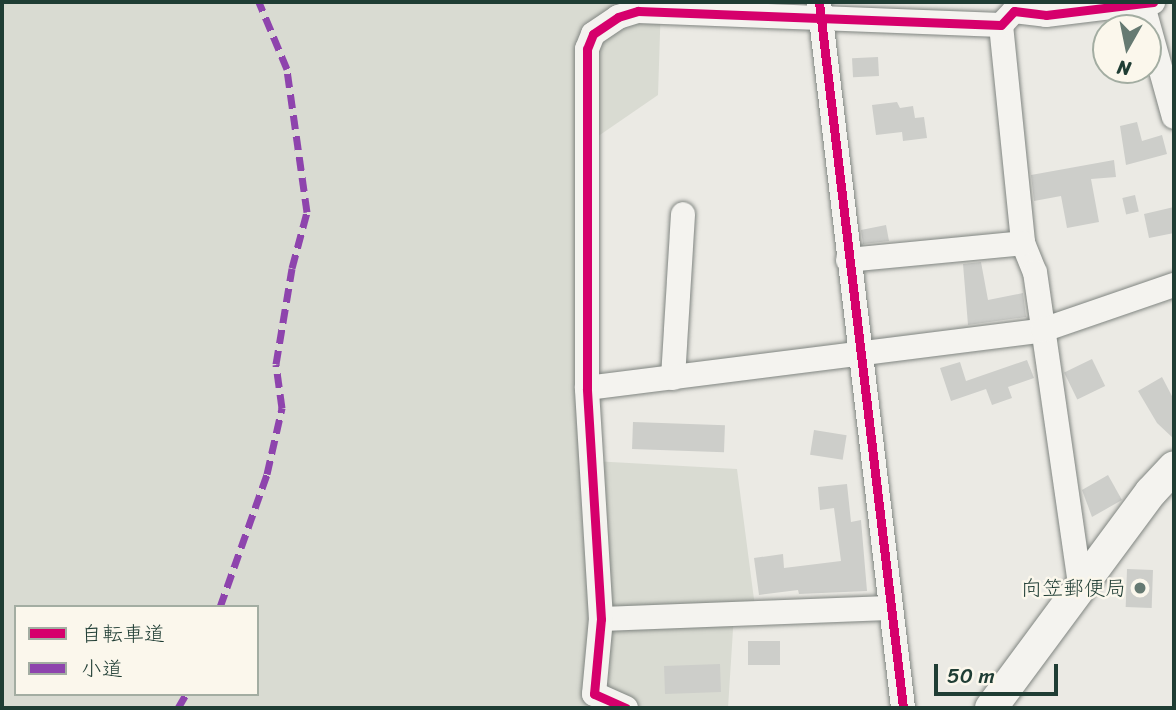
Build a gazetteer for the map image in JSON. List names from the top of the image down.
{
  "places": ["向笠郵便局"],
  "legend": ["自転車道", "小道"],
  "scale_bar": "50 m",
  "north": "bottom"
}
